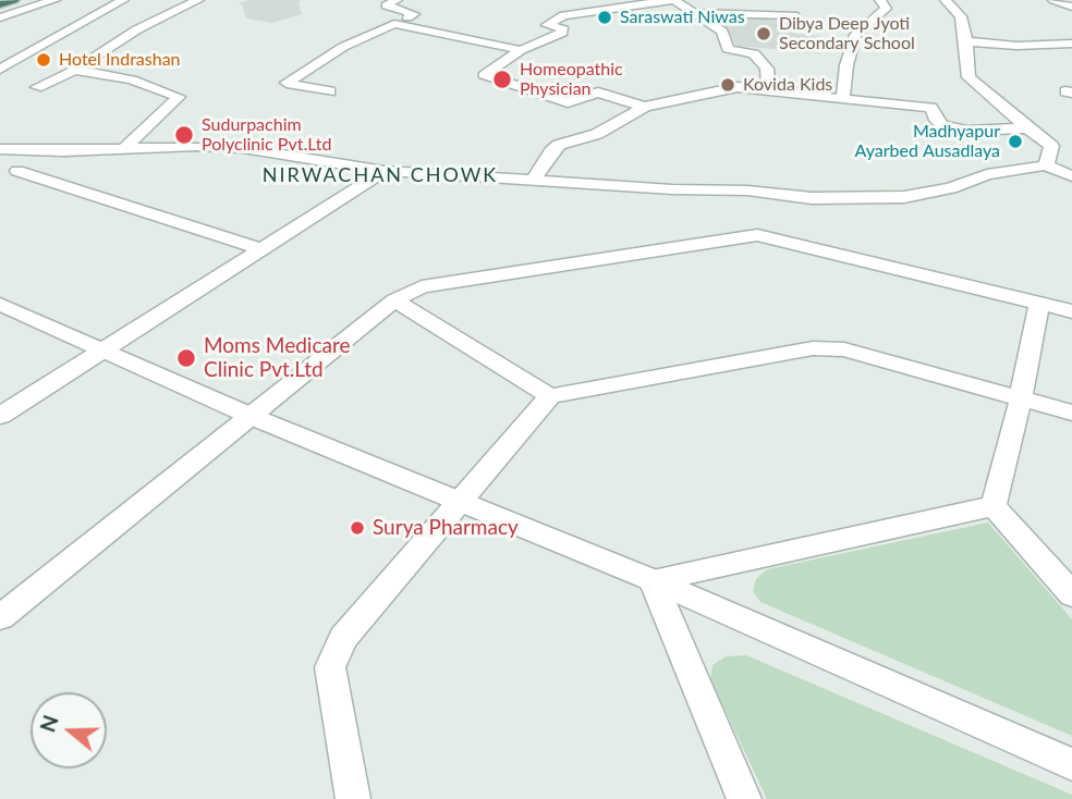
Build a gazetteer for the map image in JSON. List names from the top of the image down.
{
  "districts": ["NIRWACHAN CHOWK"],
  "places": [
    "Saraswati Niwas",
    "Dibya Deep Jyoti Secondary School",
    "Hotel Indrashan",
    "Homeopathic Physician",
    "Kovida Kids",
    "Sudurpachim Polyclinic Pvt.Ltd",
    "Madhyapur Ayarbed Ausadlaya",
    "Moms Medicare Clinic Pvt.Ltd",
    "Surya Pharmacy"
  ],
  "north": "left"
}
